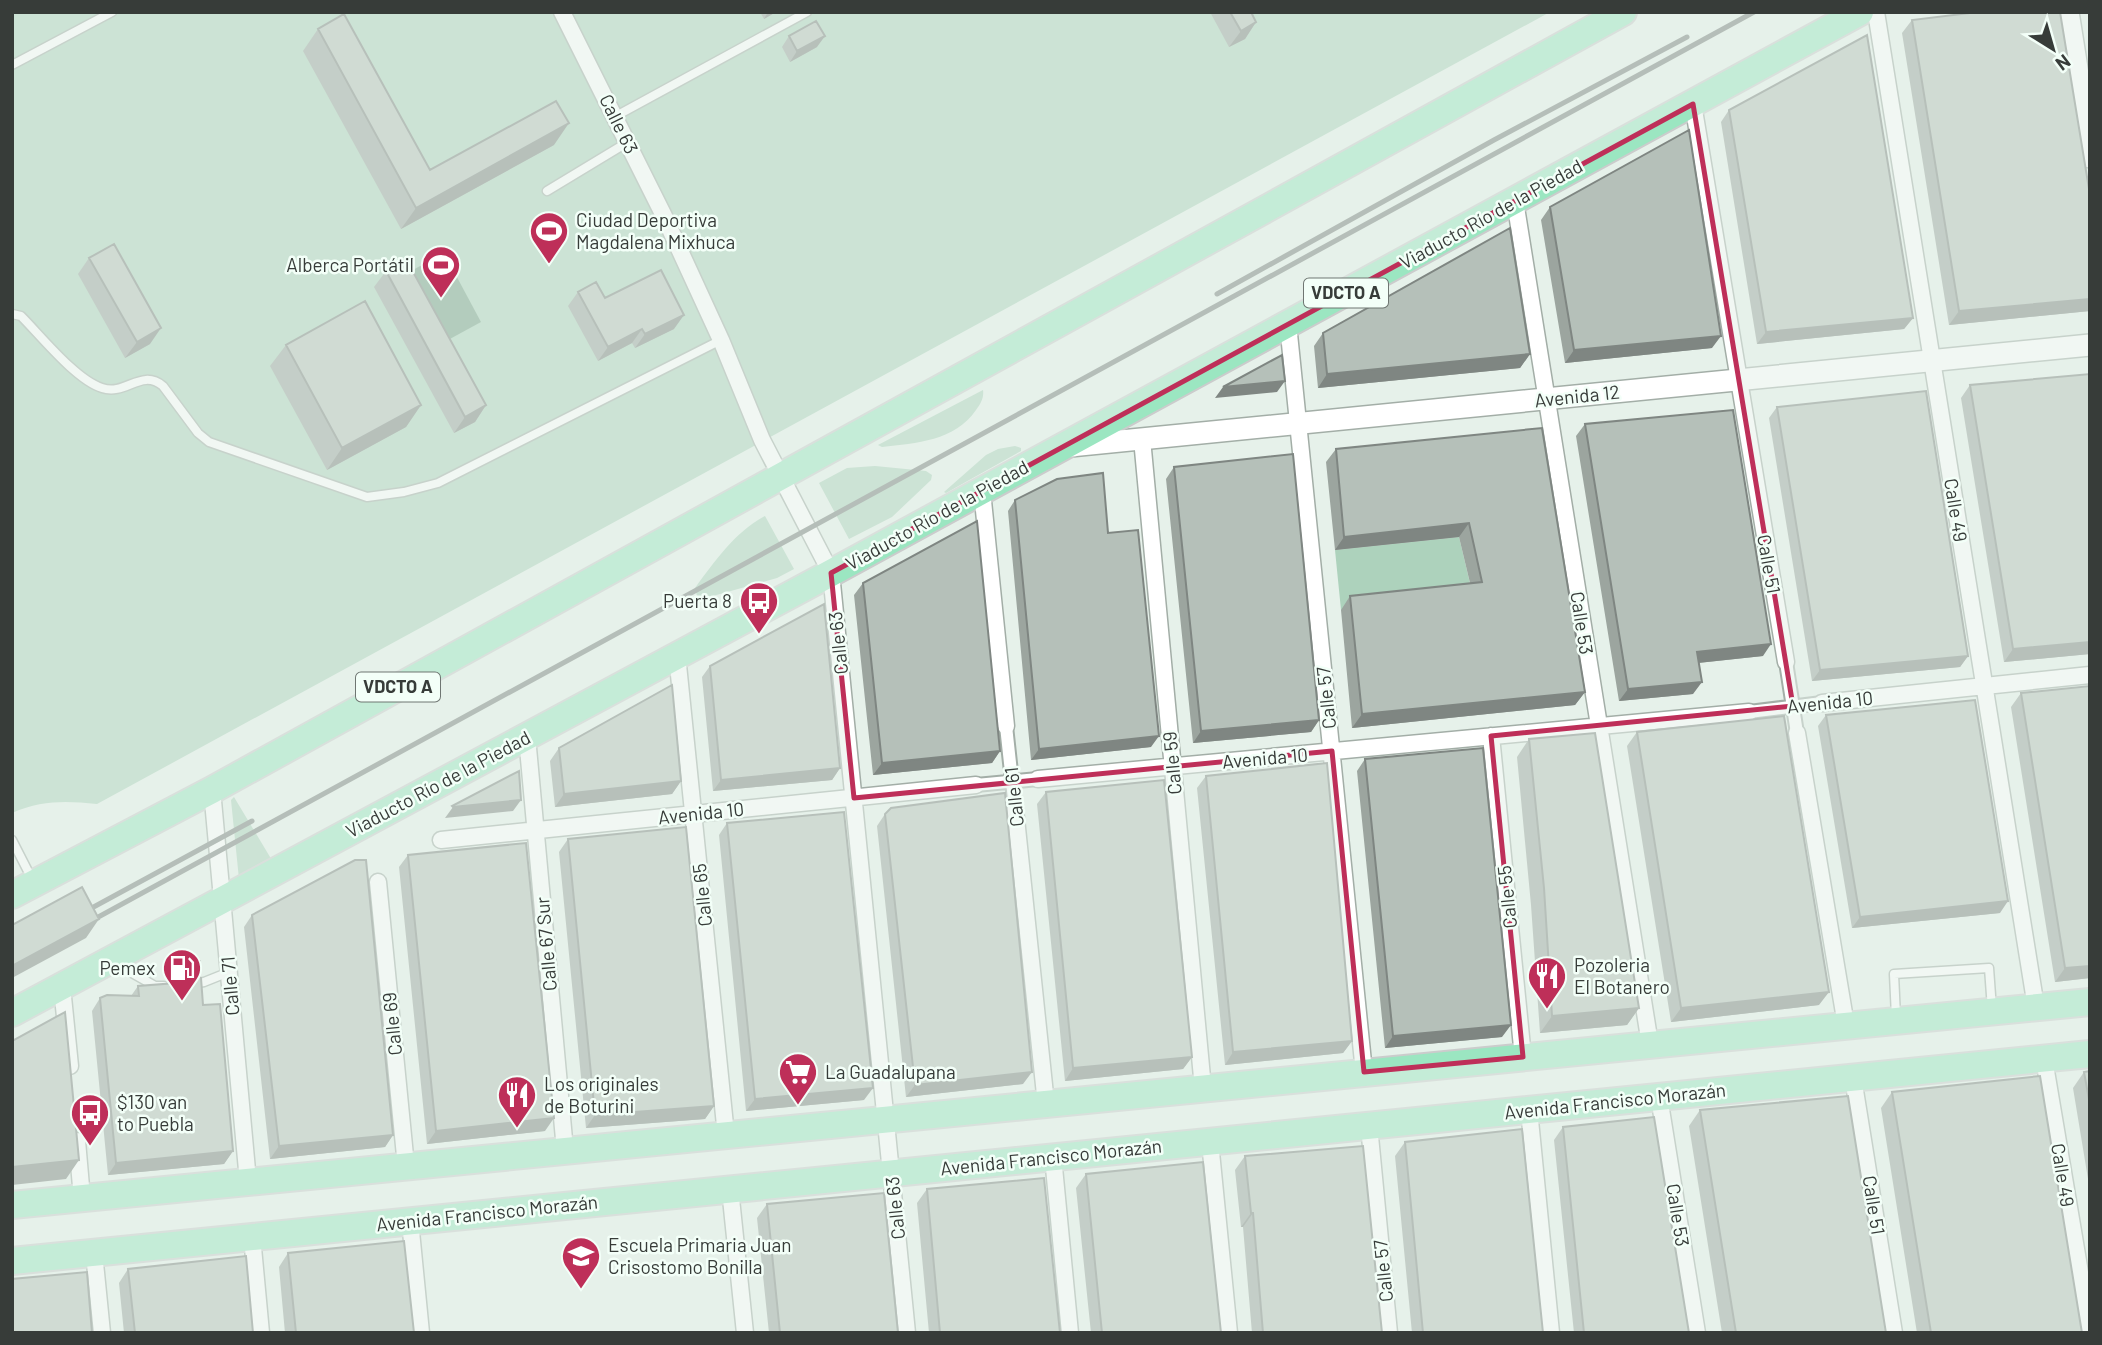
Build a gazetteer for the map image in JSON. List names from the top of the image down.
{
  "streets": {
    "main road": ["Viaducto Río de la Piedad", "VDCTO A", "Avenida Francisco Morazán"],
    "street": [
      "Calle 63",
      "Avenida 12",
      "Calle 49",
      "Calle 51",
      "Calle 53",
      "Calle 57",
      "Avenida 10",
      "Calle 59",
      "Calle 61",
      "Calle 65",
      "Calle 55",
      "Calle 67 Sur",
      "Calle 71",
      "Calle 69"
    ]
  },
  "crossings": [
    ["Calle 63", "Viaducto Río de la Piedad"],
    ["Calle 63", "VDCTO A"],
    ["Calle 63", "Avenida 10"],
    ["Calle 63", "Avenida Francisco Morazán"],
    ["Viaducto Río de la Piedad", "Avenida 12"],
    ["Viaducto Río de la Piedad", "Calle 51"],
    ["Viaducto Río de la Piedad", "Calle 53"],
    ["Viaducto Río de la Piedad", "Calle 57"],
    ["Viaducto Río de la Piedad", "Calle 61"],
    ["Viaducto Río de la Piedad", "Calle 65"],
    ["Viaducto Río de la Piedad", "Calle 67 Sur"],
    ["Viaducto Río de la Piedad", "Calle 71"],
    ["VDCTO A", "Calle 71"],
    ["Avenida 12", "Calle 49"],
    ["Avenida 12", "Calle 51"],
    ["Avenida 12", "Calle 53"],
    ["Avenida 12", "Calle 57"],
    ["Avenida 12", "Calle 59"],
    ["Calle 49", "Avenida 10"],
    ["Calle 49", "Avenida Francisco Morazán"],
    ["Calle 51", "Avenida 10"],
    ["Calle 51", "Avenida Francisco Morazán"],
    ["Calle 53", "Avenida 10"],
    ["Calle 53", "Avenida Francisco Morazán"],
    ["Calle 57", "Avenida 10"],
    ["Calle 57", "Avenida Francisco Morazán"],
    ["Avenida 10", "Calle 59"],
    ["Avenida 10", "Calle 61"],
    ["Avenida 10", "Calle 65"],
    ["Avenida 10", "Calle 55"],
    ["Avenida 10", "Calle 67 Sur"]
  ],
  "places": {
    "sports": ["Ciudad Deportiva Magdalena Mixhuca", "Alberca Portátil"],
    "bus stop": ["Puerta 8", "$130 van to Puebla"],
    "fuel station": ["Pemex"],
    "restaurant": ["Pozoleria El Botanero", "Los originales de Boturini"],
    "supermarket": ["La Guadalupana"],
    "school or university": ["Escuela Primaria Juan Crisostomo Bonilla"]
  },
  "north": "bottom right"
}
